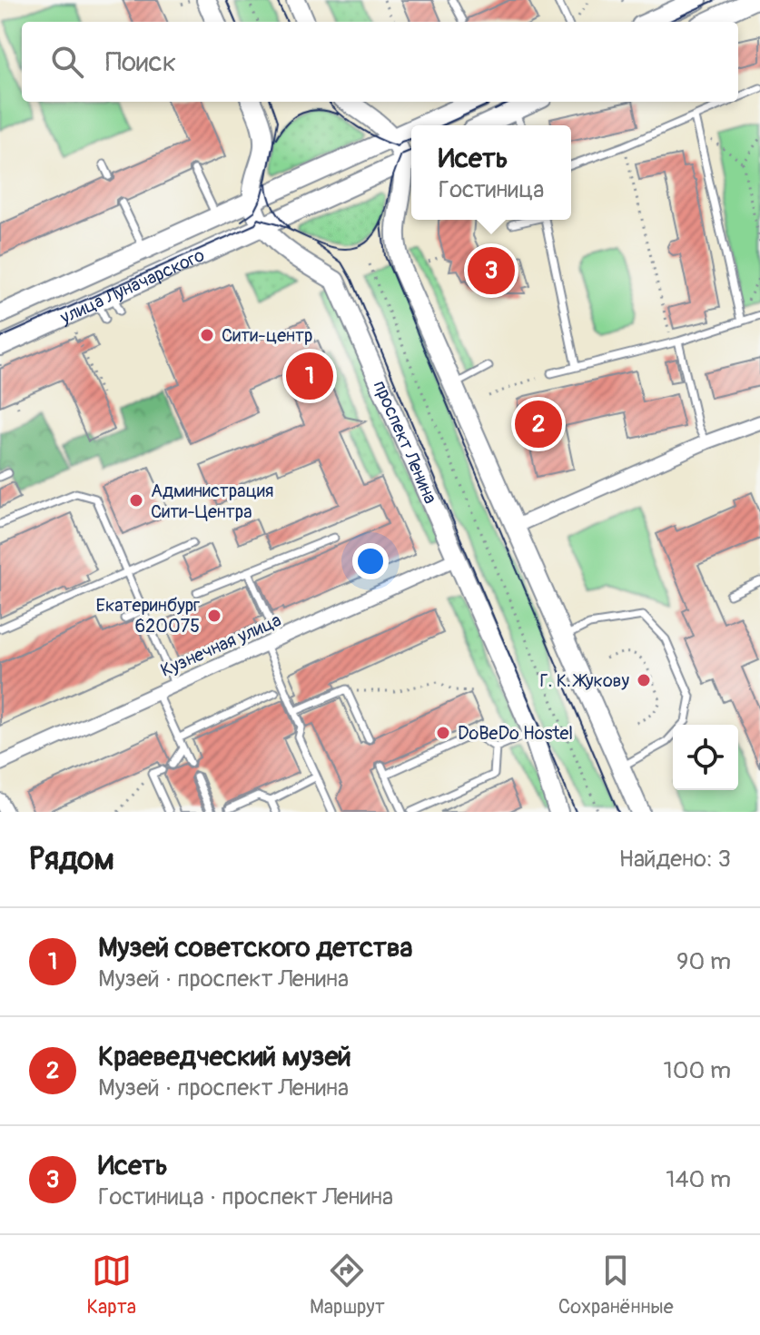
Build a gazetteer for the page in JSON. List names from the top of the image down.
{
  "streets": {
    "main road": ["улица Луначарского", "проспект Ленина"],
    "street": ["Кузнечная улица"]
  },
  "crossings": [
    ["улица Луначарского", "проспект Ленина"],
    ["проспект Ленина", "Кузнечная улица"]
  ],
  "places": [
    "Сити-центр",
    "Администрация Сити-Центра",
    "Екатеринбург 620075",
    "Г. К. Жукову",
    "DoBeDo Hostel"
  ],
  "page": {
    "search": "Поиск",
    "popup": ["Исеть", "Гостиница"],
    "pins": ["3", "1", "2"],
    "heading": ["Рядом", "Найдено: 3"],
    "list": [
      {
        "mark": "1",
        "name": "Музей советского детства",
        "note": "Музей · проспект Ленина",
        "value": "90 m"
      },
      {
        "mark": "2",
        "name": "Краеведческий музей",
        "note": "Музей · проспект Ленина",
        "value": "100 m"
      },
      {
        "mark": "3",
        "name": "Исеть",
        "note": "Гостиница · проспект Ленина",
        "value": "140 m"
      }
    ],
    "nav": ["Карта", "Маршрут", "Сохранённые"]
  }
}
